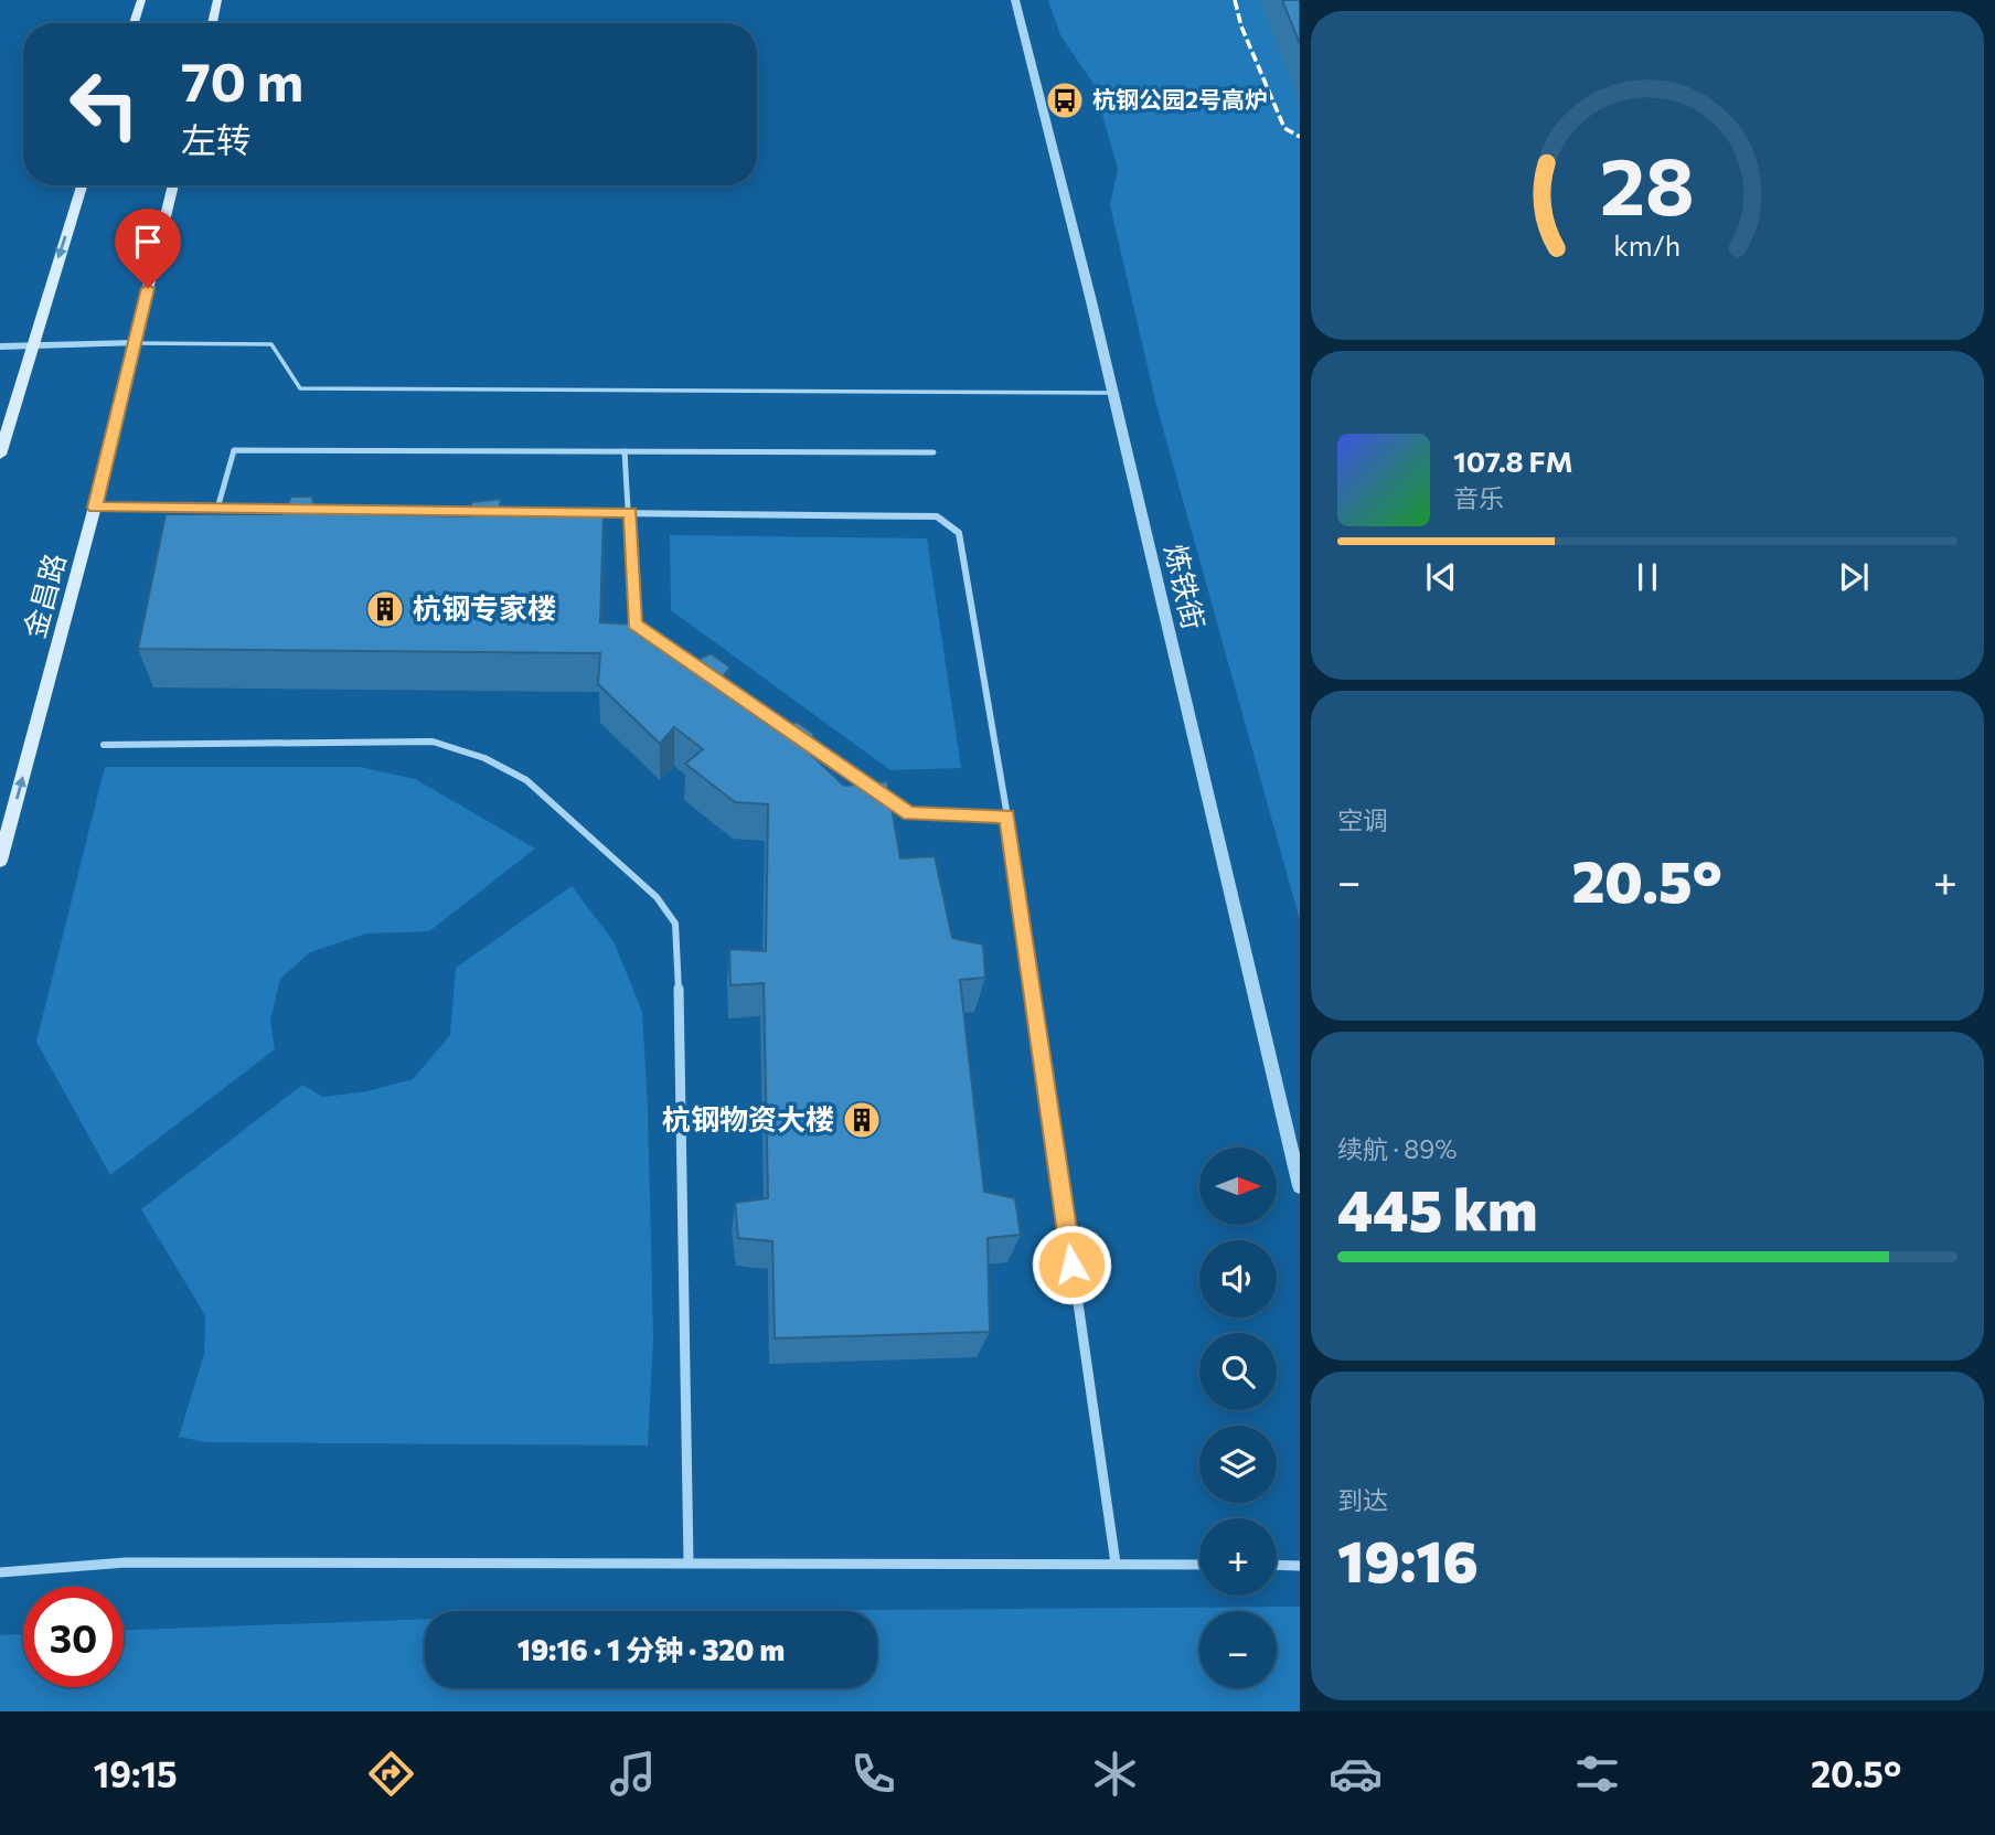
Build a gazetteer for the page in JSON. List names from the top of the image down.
{
  "streets": {
    "main road": ["金昌路"],
    "street": ["炼铁街"]
  },
  "one_way": ["金昌路"],
  "places": {
    "bus stop": ["杭钢公园2号高炉"],
    "building": ["杭钢专家楼", "杭钢物资大楼"]
  },
  "north": "right",
  "page": {
    "turn": ["70 m", "左转"],
    "song": ["107.8 FM", "音乐"],
    "tile": [
      "空调",
      ["续航 · 89%", "445 km"],
      ["到达", "19:16"]
    ],
    "heat": ["−", "20.5°", "+"],
    "map_buttons": ["+", "−"],
    "limit": "30",
    "trip": "19:16 · 1 分钟 · 320 m",
    "tabs": ["19:15", "20.5°"],
    "gauge": ["28", "km/h"]
  }
}
